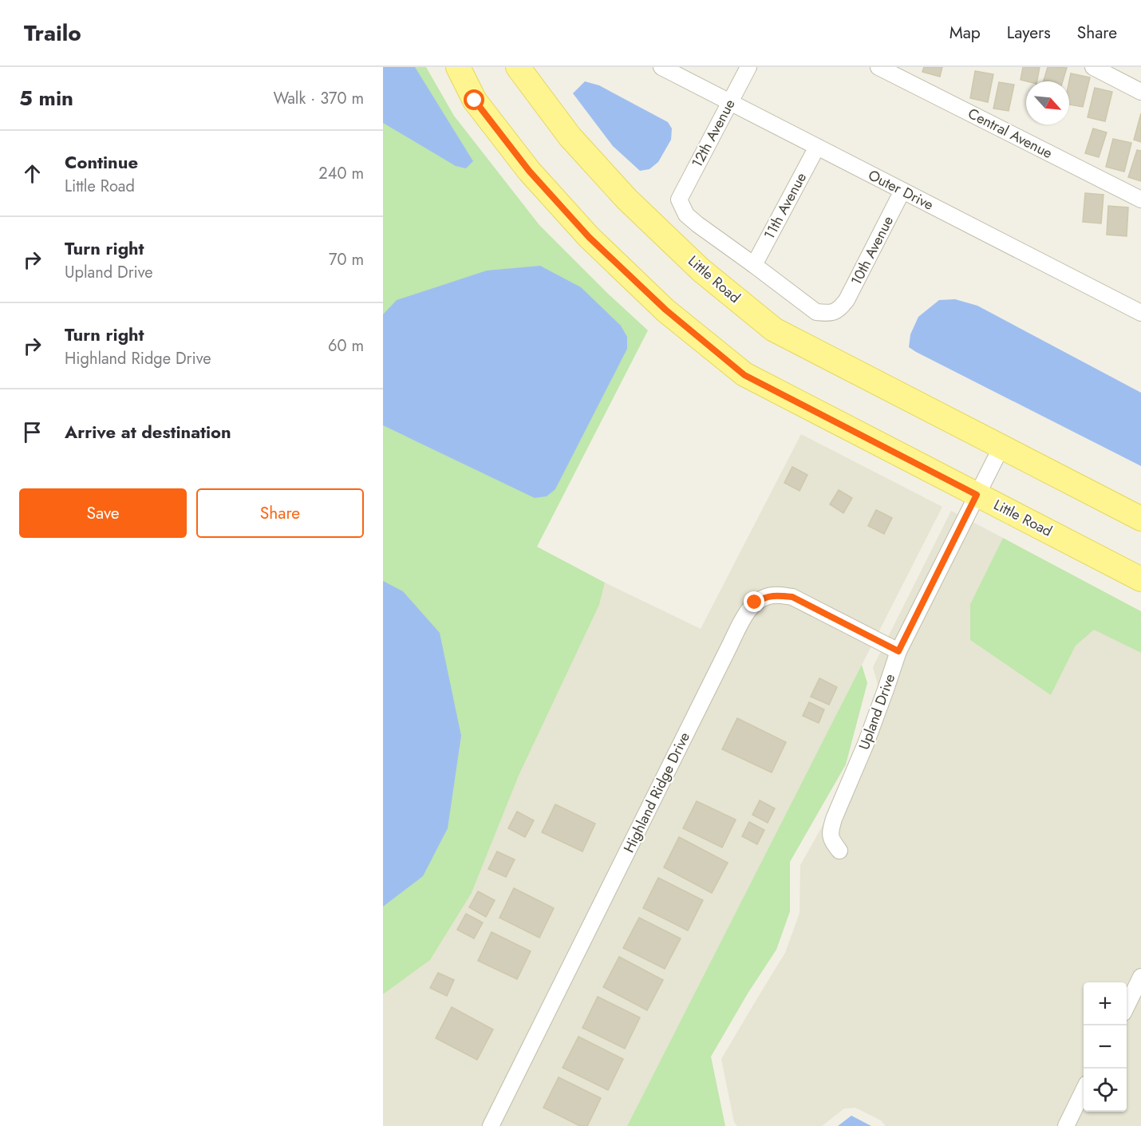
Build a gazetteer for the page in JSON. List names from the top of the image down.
{
  "streets": {
    "main road": ["Little Road"],
    "street": [
      "12th Avenue",
      "Central Avenue",
      "Outer Drive",
      "11th Avenue",
      "10th Avenue",
      "Upland Drive",
      "Highland Ridge Drive"
    ]
  },
  "crossings": [
    ["12th Avenue", "Outer Drive"],
    ["12th Avenue", "11th Avenue"],
    ["12th Avenue", "10th Avenue"],
    ["Outer Drive", "11th Avenue"],
    ["Outer Drive", "10th Avenue"],
    ["11th Avenue", "10th Avenue"],
    ["Little Road", "Upland Drive"],
    ["Upland Drive", "Highland Ridge Drive"]
  ],
  "north": "bottom right",
  "page": {
    "header": "Trailo",
    "nav": ["Map", "Layers", "Share"],
    "heading": ["5 min", "Walk · 370 m"],
    "list": [
      ["Continue", "Little Road", "240 m"],
      ["Turn right", "Upland Drive", "70 m"],
      ["Turn right", "Highland Ridge Drive", "60 m"],
      "Arrive at destination"
    ],
    "buttons": ["Save", "Share"],
    "map_buttons": ["+", "−"]
  }
}
